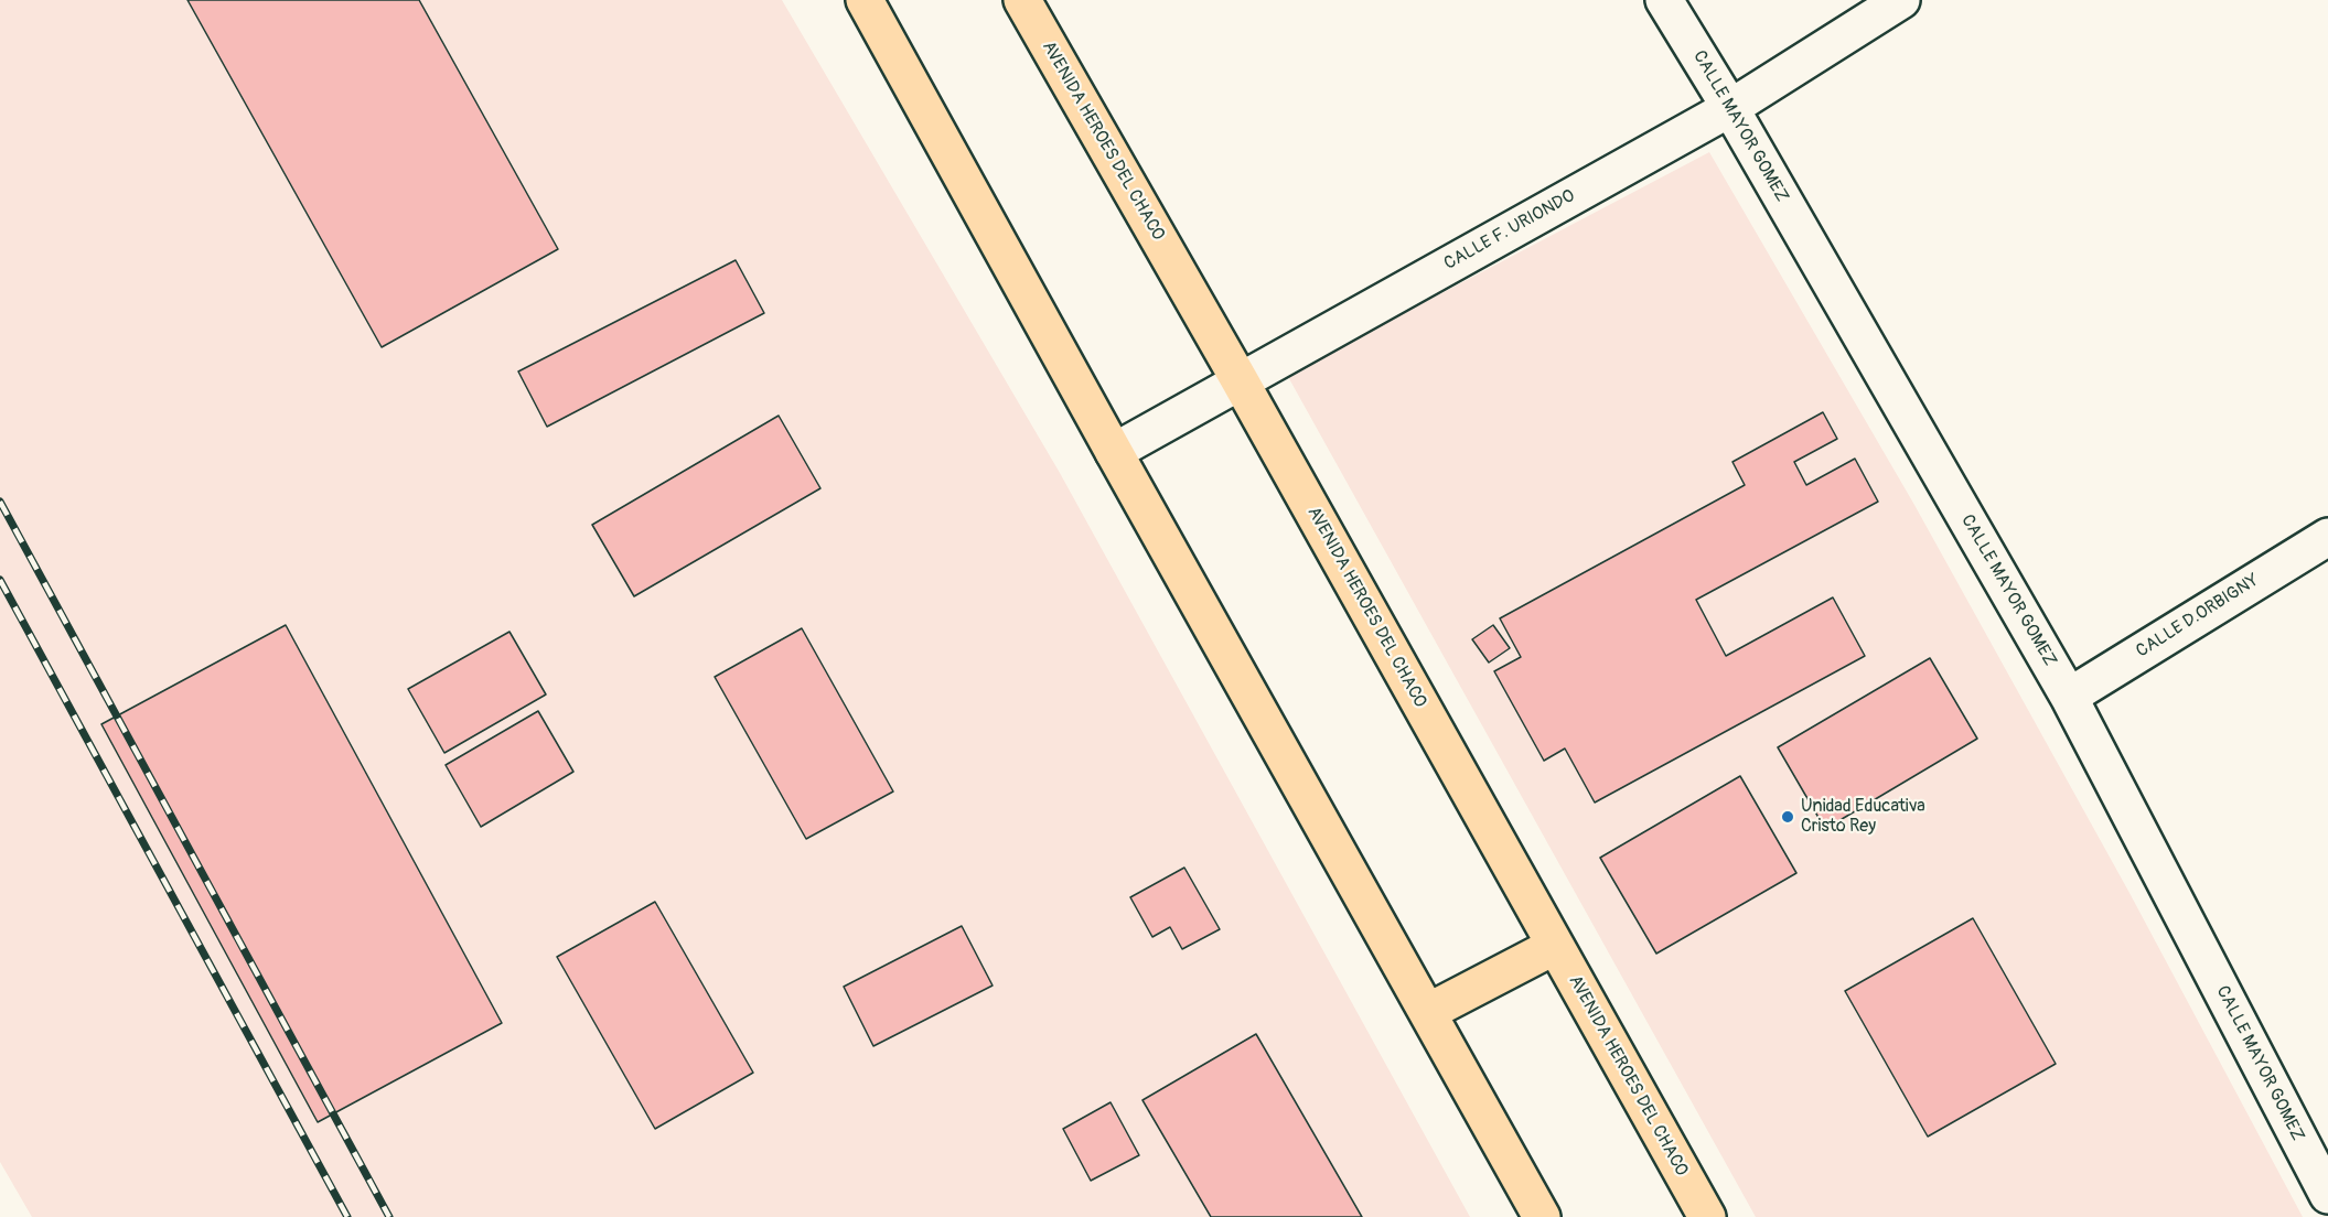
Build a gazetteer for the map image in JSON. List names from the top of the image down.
{
  "streets": {
    "main road": ["AVENIDA HEROES DEL CHACO"],
    "street": ["CALLE MAYOR GOMEZ", "CALLE F. URIONDO", "CALLE D.ORBIGNY"]
  },
  "crossings": [
    ["CALLE MAYOR GOMEZ", "CALLE F. URIONDO"],
    ["CALLE MAYOR GOMEZ", "CALLE D.ORBIGNY"],
    ["AVENIDA HEROES DEL CHACO", "CALLE F. URIONDO"]
  ],
  "places": ["Unidad Educativa Cristo Rey"]
}
